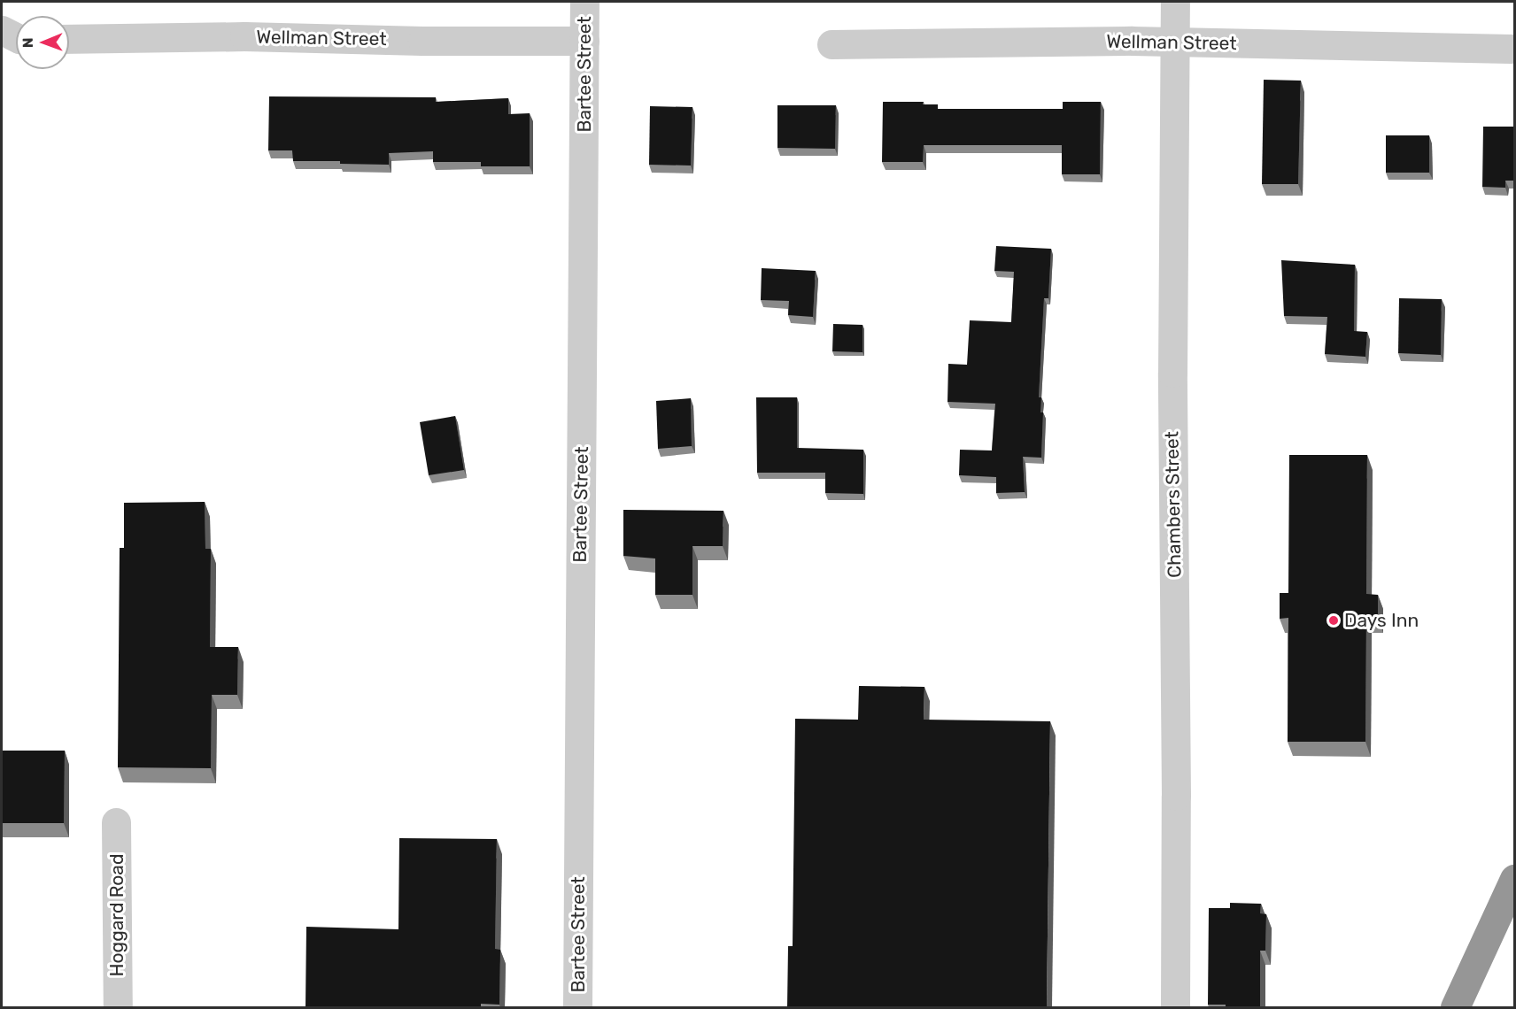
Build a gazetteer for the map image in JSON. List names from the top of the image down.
{
  "streets": {
    "street": [
      "Wellman Street",
      "Bartee Street",
      "Chambers Street",
      "Hoggard Road"
    ]
  },
  "crossings": [
    ["Wellman Street", "Bartee Street"],
    ["Wellman Street", "Chambers Street"]
  ],
  "places": ["Days Inn"],
  "north": "left"
}
